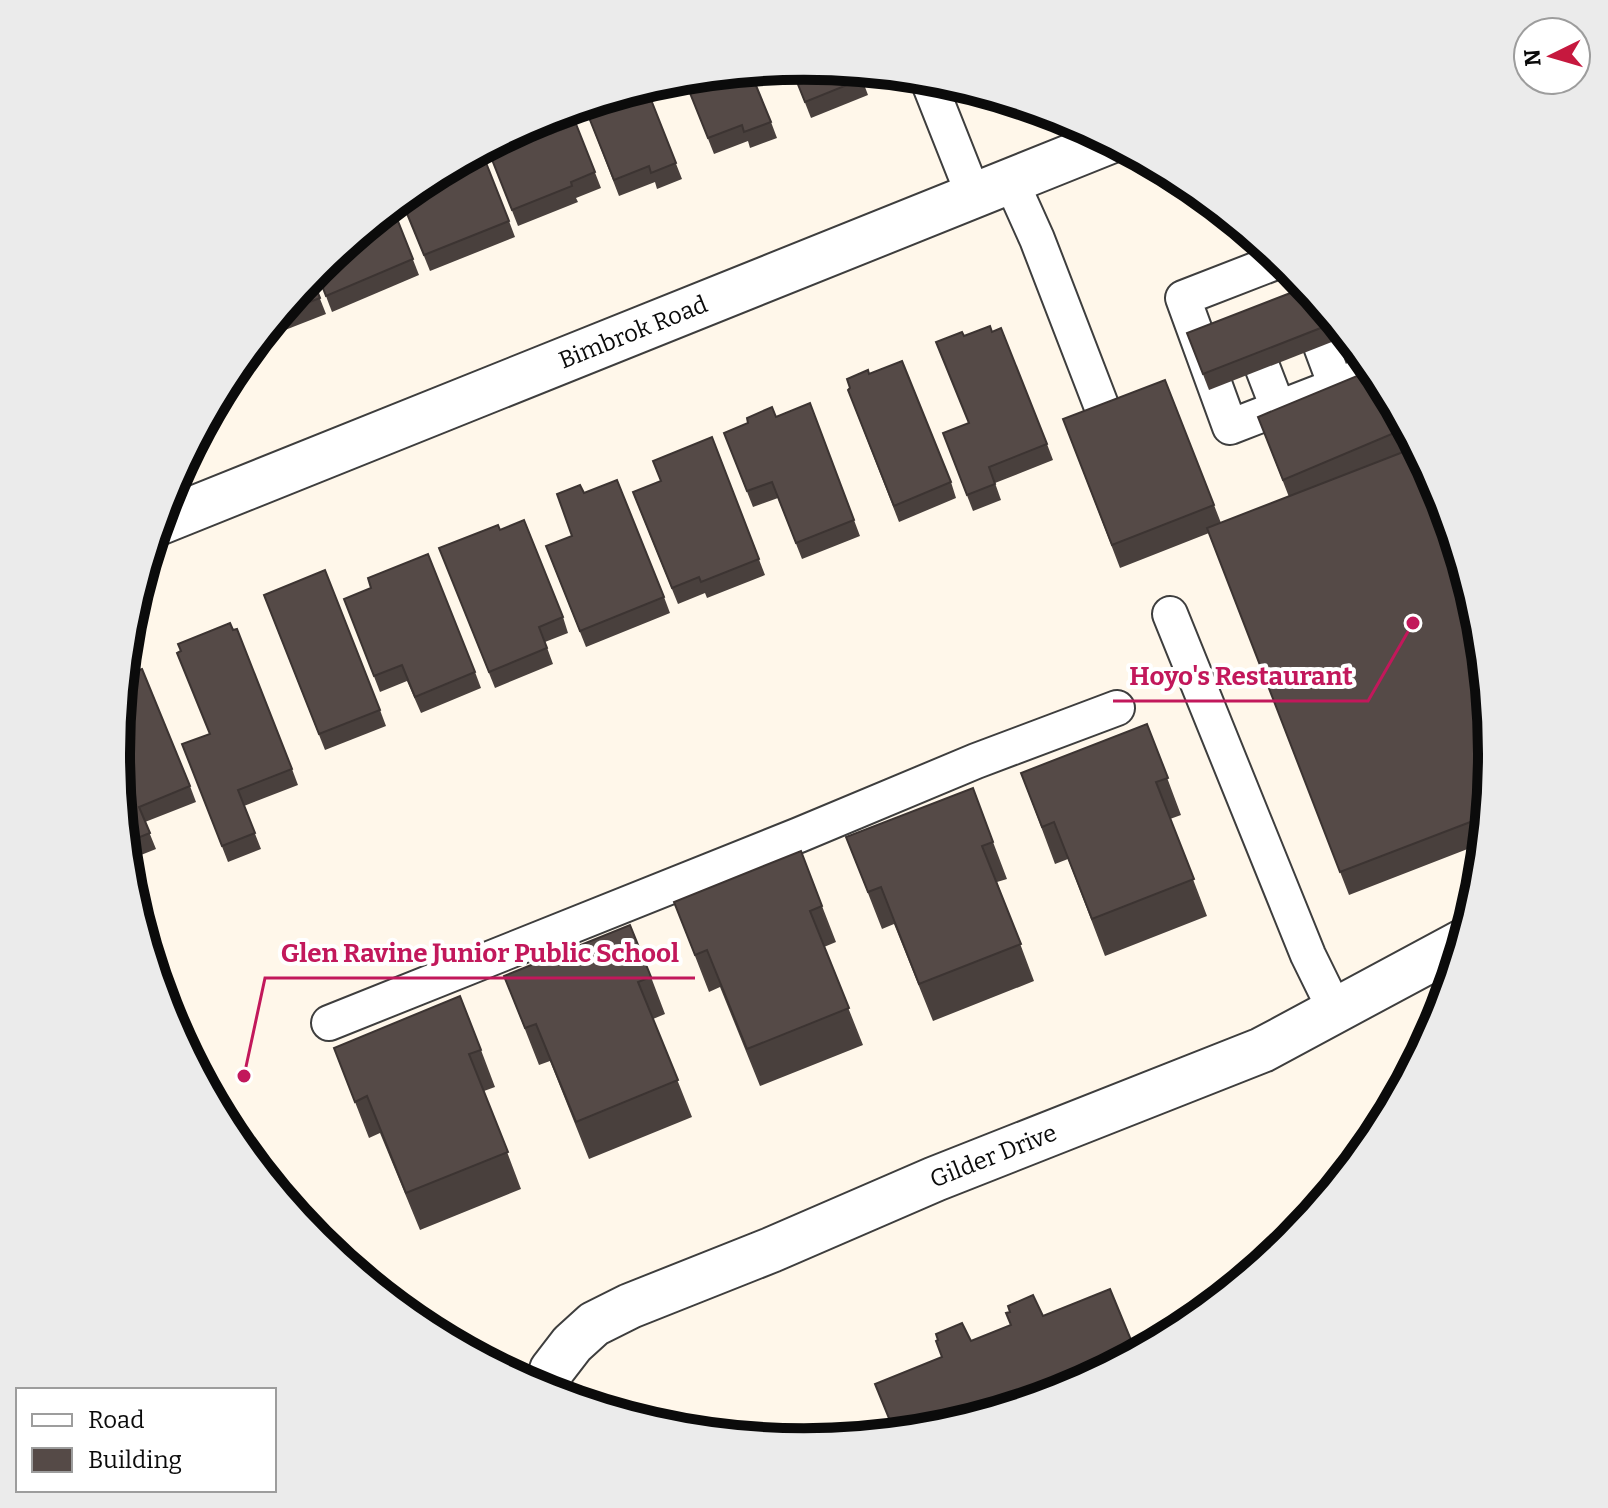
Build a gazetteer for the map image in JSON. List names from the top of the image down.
{
  "streets": {
    "street": ["Bimbrok Road", "Gilder Drive"]
  },
  "places": ["Hoyo's Restaurant", "Glen Ravine Junior Public School"],
  "legend": ["Road", "Building"],
  "north": "left"
}
